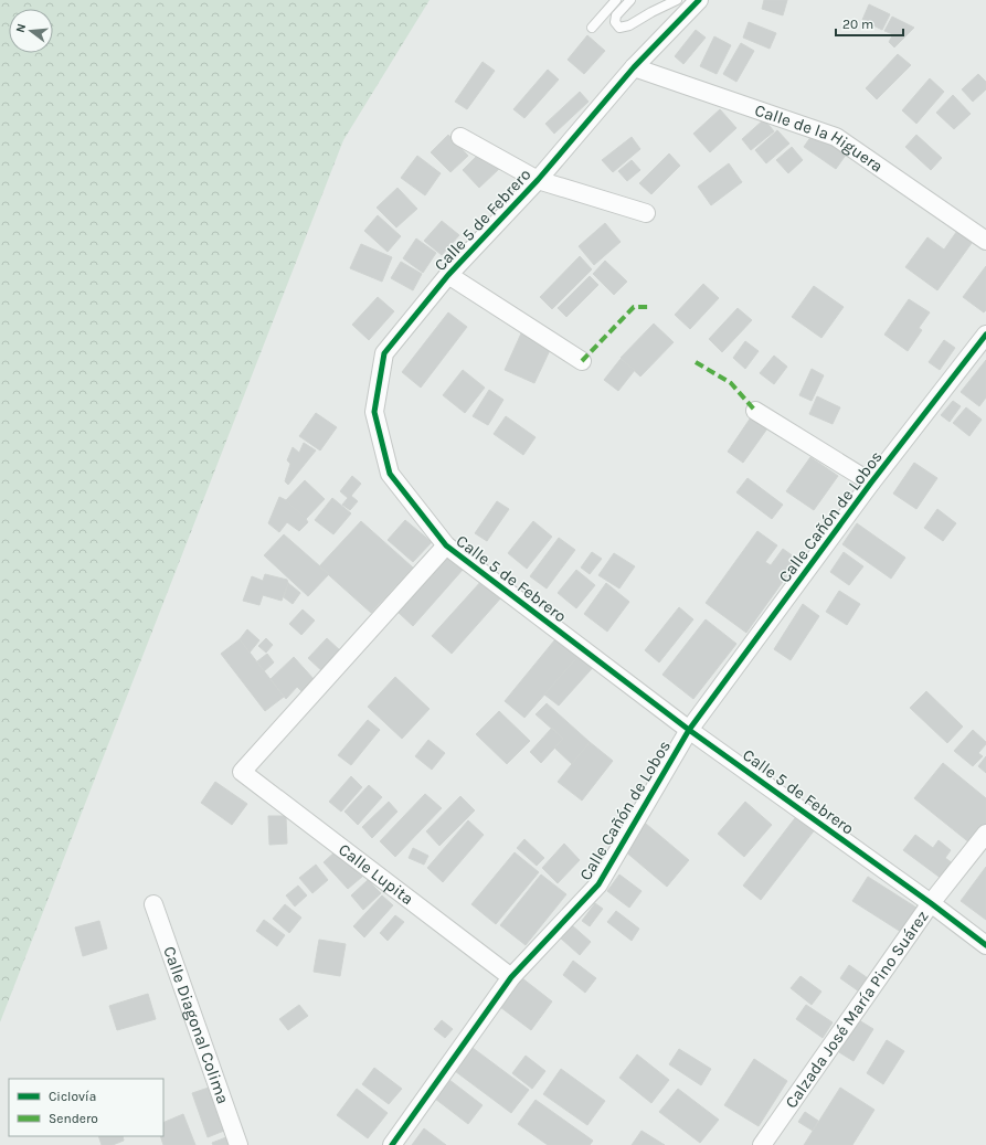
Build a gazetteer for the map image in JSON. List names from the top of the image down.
{
  "streets": {
    "street": [
      "Calle de la Higuera",
      "Calle 5 de Febrero",
      "Calle Cañón de Lobos",
      "Calle Lupita",
      "Calzada José María Pino Suárez",
      "Calle Diagonal Colima"
    ]
  },
  "crossings": [
    ["Calle de la Higuera", "Calle 5 de Febrero"],
    ["Calle 5 de Febrero", "Calle Cañón de Lobos"],
    ["Calle 5 de Febrero", "Calle Lupita"],
    ["Calle 5 de Febrero", "Calzada José María Pino Suárez"],
    ["Calle Cañón de Lobos", "Calle Lupita"]
  ],
  "legend": ["Ciclovía", "Sendero"],
  "scale_bar": "20 m",
  "north": "left"
}
